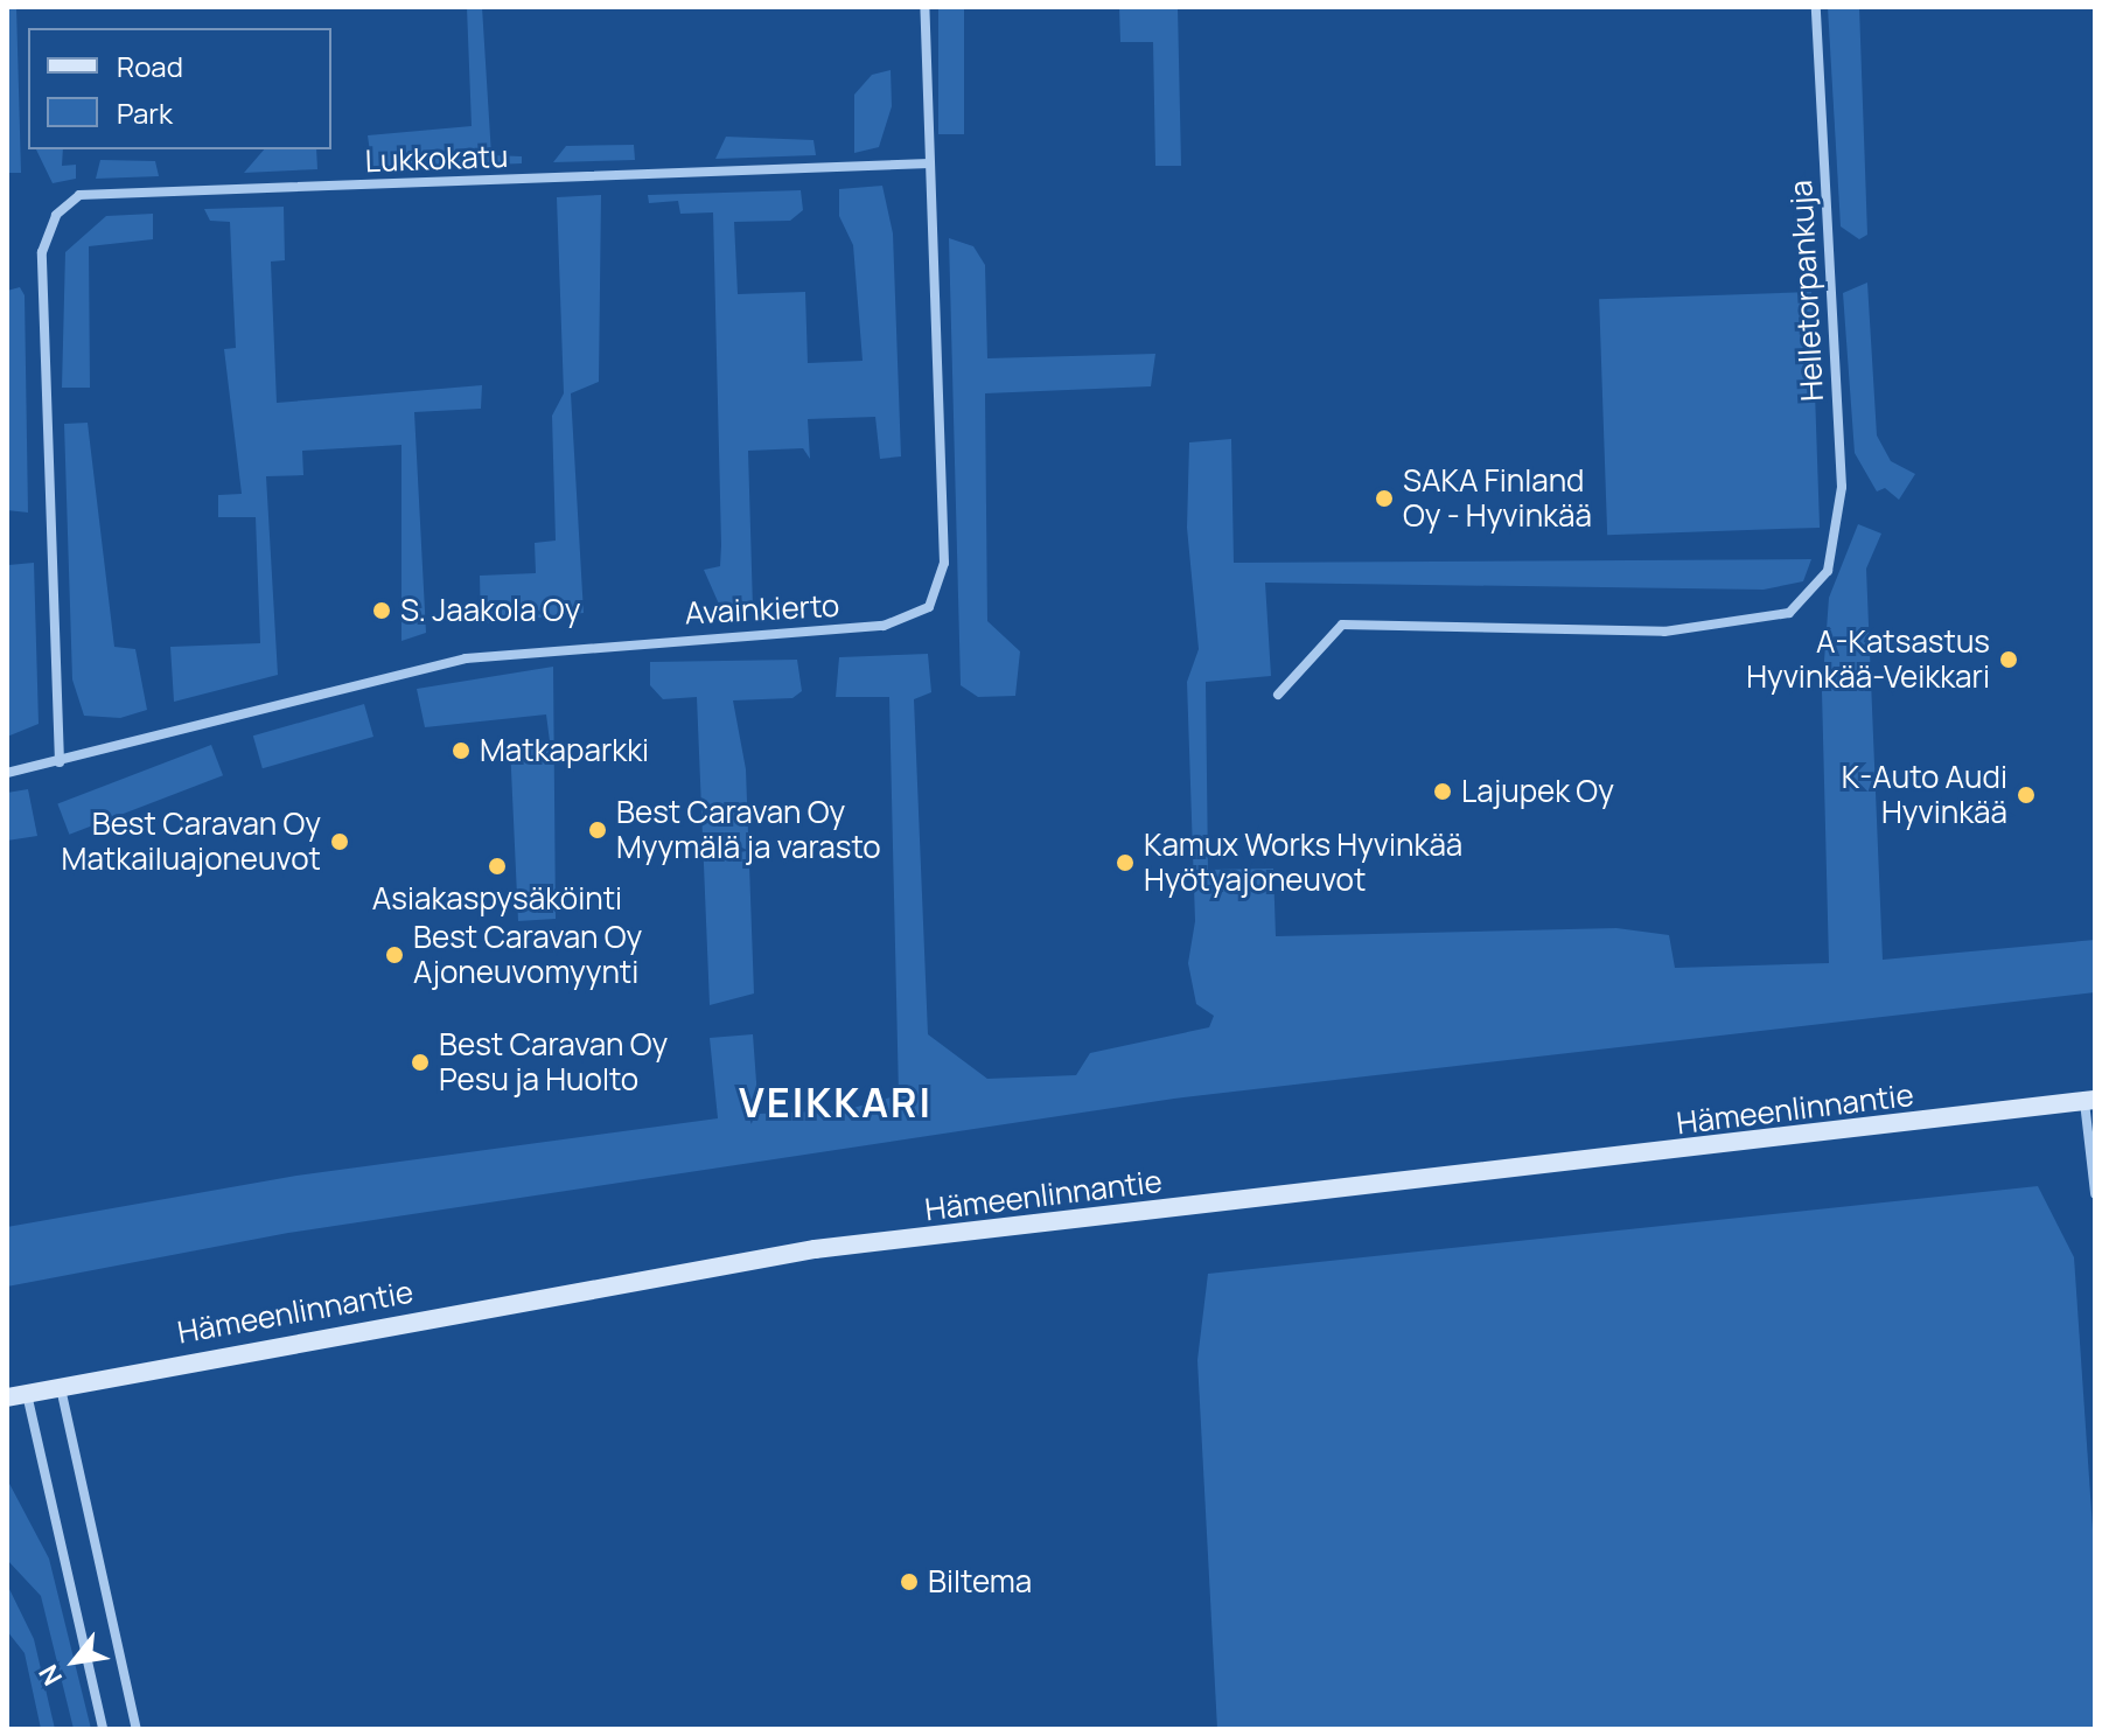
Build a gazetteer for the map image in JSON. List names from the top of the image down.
{
  "streets": {
    "main road": ["Hämeenlinnantie"],
    "street": ["Lukkokatu", "Helletorpankuja", "Avainkierto"]
  },
  "crossings": [
    ["Lukkokatu", "Avainkierto"]
  ],
  "districts": ["VEIKKARI"],
  "places": [
    "SAKA Finland Oy - Hyvinkää",
    "S. Jaakola Oy",
    "A-Katsastus Hyvinkää-Veikkari",
    "Matkaparkki",
    "Lajupek Oy",
    "K-Auto Audi Hyvinkää",
    "Best Caravan Oy Myymälä ja varasto",
    "Best Caravan Oy Matkailuajoneuvot",
    "Kamux Works Hyvinkää Hyötyajoneuvot",
    "Asiakaspysäköinti",
    "Best Caravan Oy Ajoneuvomyynti",
    "Best Caravan Oy Pesu ja Huolto",
    "Biltema"
  ],
  "legend": ["Road", "Park"],
  "north": "bottom left"
}
